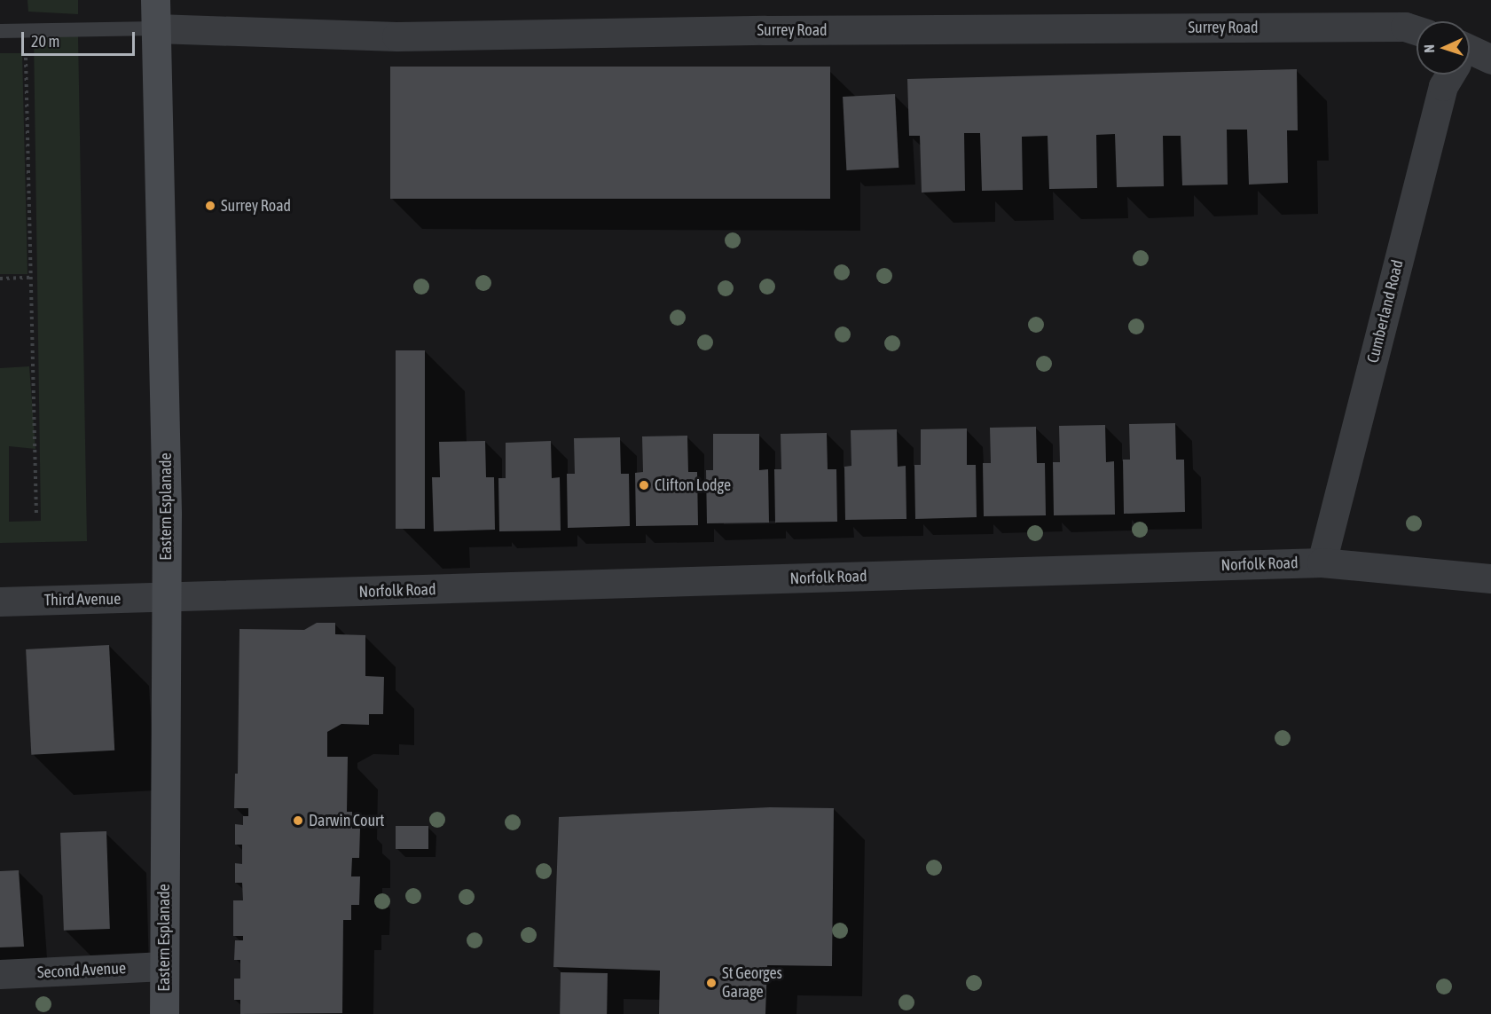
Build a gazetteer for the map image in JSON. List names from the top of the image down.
{
  "streets": {
    "main road": ["Eastern Esplanade"],
    "street": [
      "Surrey Road",
      "Cumberland Road",
      "Norfolk Road",
      "Third Avenue",
      "Second Avenue"
    ]
  },
  "crossings": [
    ["Surrey Road", "Eastern Esplanade"],
    ["Cumberland Road", "Norfolk Road"],
    ["Eastern Esplanade", "Norfolk Road"],
    ["Eastern Esplanade", "Third Avenue"],
    ["Eastern Esplanade", "Second Avenue"],
    ["Norfolk Road", "Third Avenue"]
  ],
  "places": [
    "Surrey Road",
    "Clifton Lodge",
    "Darwin Court",
    "St Georges Garage"
  ],
  "scale_bar": "20 m",
  "north": "left"
}
